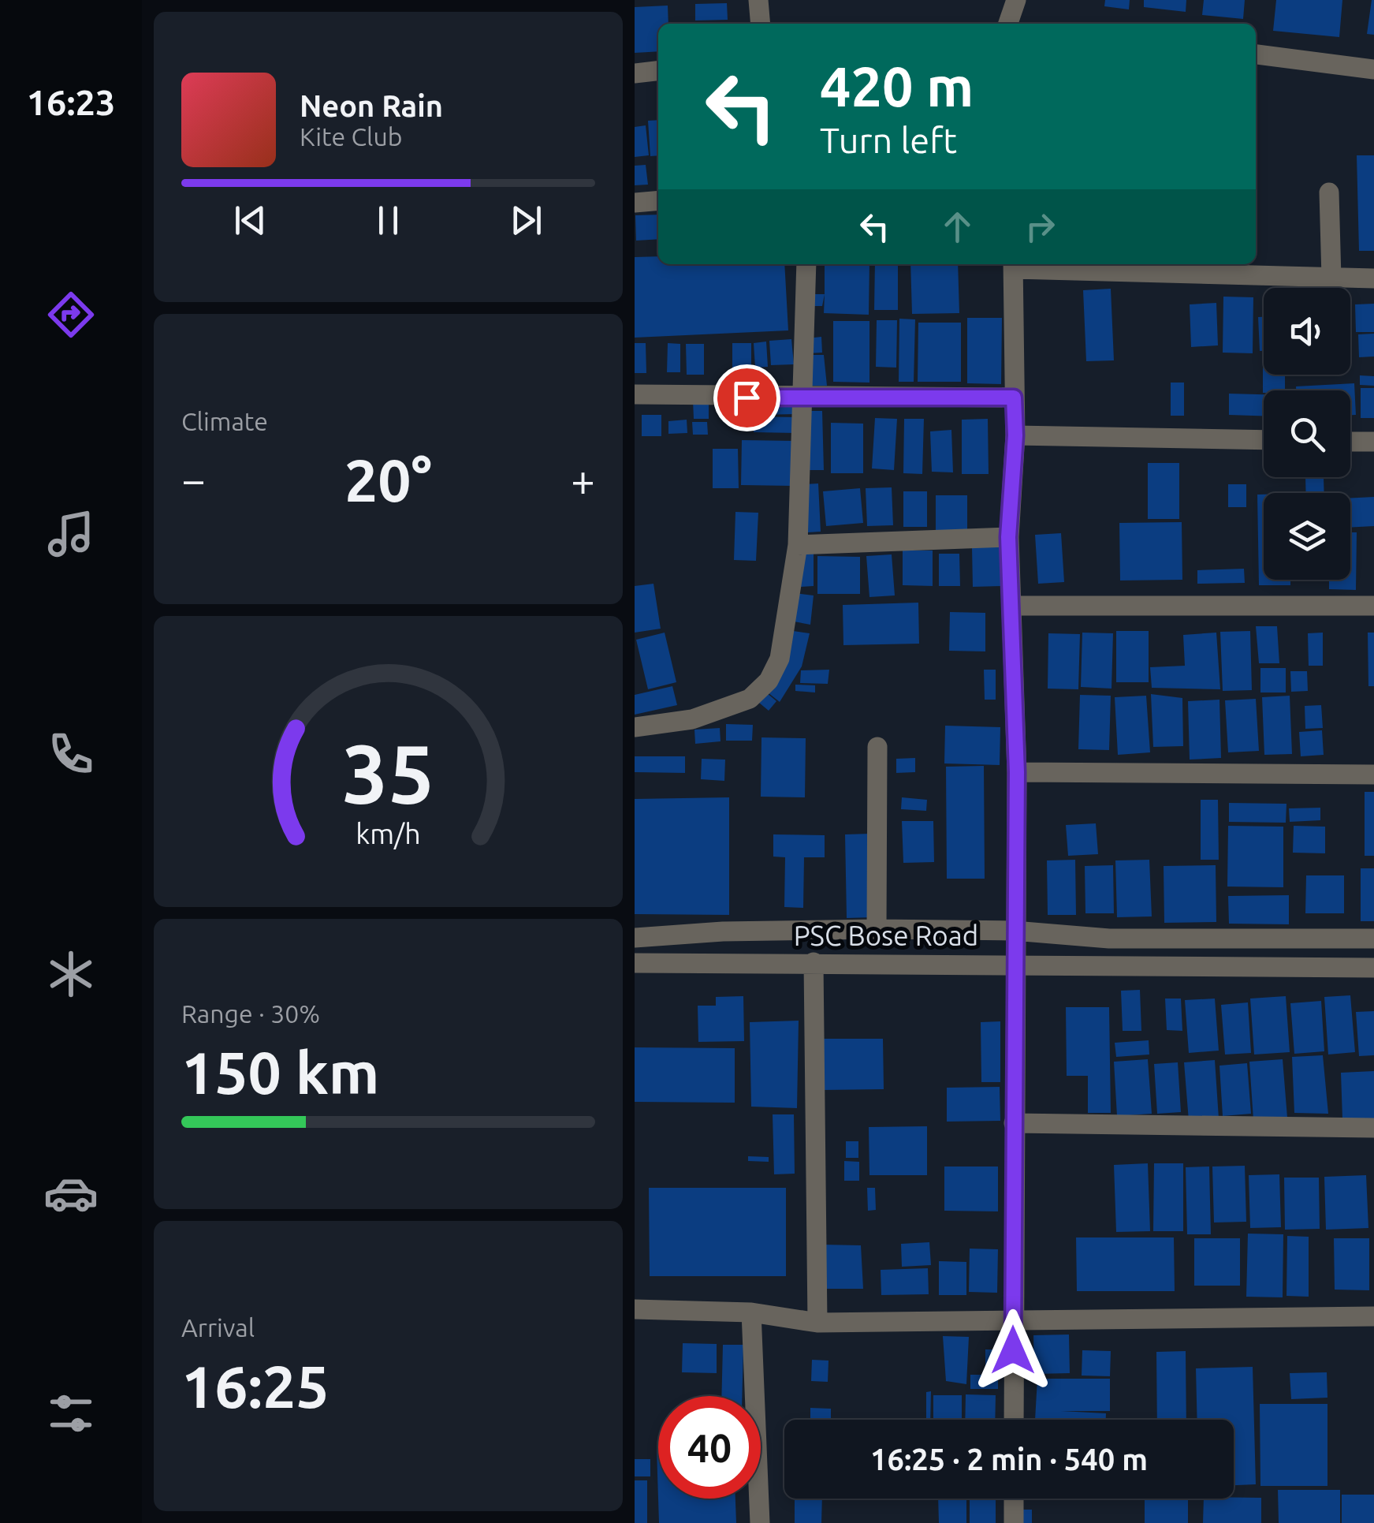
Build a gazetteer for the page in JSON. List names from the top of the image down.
{
  "streets": {
    "street": ["PSC Bose Road"]
  },
  "page": {
    "tabs": "16:23",
    "turn": ["420 m", "Turn left"],
    "song": ["Neon Rain", "Kite Club"],
    "tile": [
      "Climate",
      ["Range · 30%", "150 km"],
      ["Arrival", "16:25"]
    ],
    "heat": ["−", "20°", "+"],
    "limit": "40",
    "trip": "16:25 · 2 min · 540 m",
    "gauge": ["35", "km/h"]
  }
}
